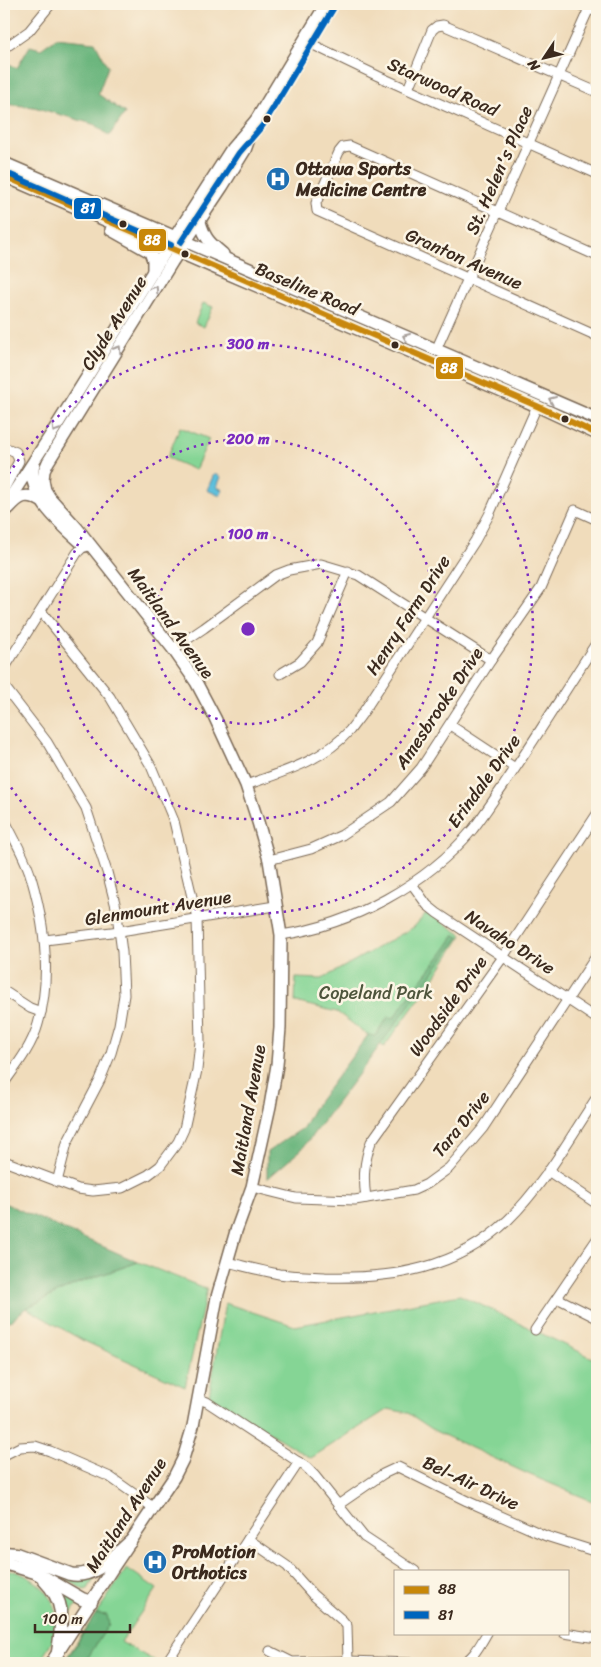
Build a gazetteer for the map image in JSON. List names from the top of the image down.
{
  "streets": {
    "main road": ["Baseline Road", "Clyde Avenue", "Maitland Avenue"],
    "street": [
      "Starwood Road",
      "St. Helen's Place",
      "Granton Avenue",
      "Henry Farm Drive",
      "Amesbrooke Drive",
      "Erindale Drive",
      "Glenmount Avenue",
      "Navaho Drive",
      "Woodside Drive",
      "Tara Drive",
      "Bel-Air Drive"
    ]
  },
  "crossings": [
    ["Starwood Road", "St. Helen's Place"],
    ["Starwood Road", "Clyde Avenue"],
    ["St. Helen's Place", "Granton Avenue"],
    ["St. Helen's Place", "Baseline Road"],
    ["Baseline Road", "Clyde Avenue"],
    ["Baseline Road", "Henry Farm Drive"],
    ["Clyde Avenue", "Maitland Avenue"],
    ["Henry Farm Drive", "Maitland Avenue"],
    ["Maitland Avenue", "Amesbrooke Drive"],
    ["Maitland Avenue", "Erindale Drive"],
    ["Maitland Avenue", "Glenmount Avenue"],
    ["Maitland Avenue", "Tara Drive"],
    ["Erindale Drive", "Navaho Drive"],
    ["Navaho Drive", "Woodside Drive"],
    ["Navaho Drive", "Tara Drive"],
    ["Woodside Drive", "Tara Drive"]
  ],
  "parks": ["Copeland Park"],
  "places": {
    "hospital": ["Ottawa Sports Medicine Centre", "ProMotion Orthotics"]
  },
  "lines": ["transit line 81", "transit line 88"],
  "legend": ["88", "81"],
  "scale_bar": "100 m",
  "north": "bottom left",
  "rings": ["300 m", "200 m", "100 m"]
}
